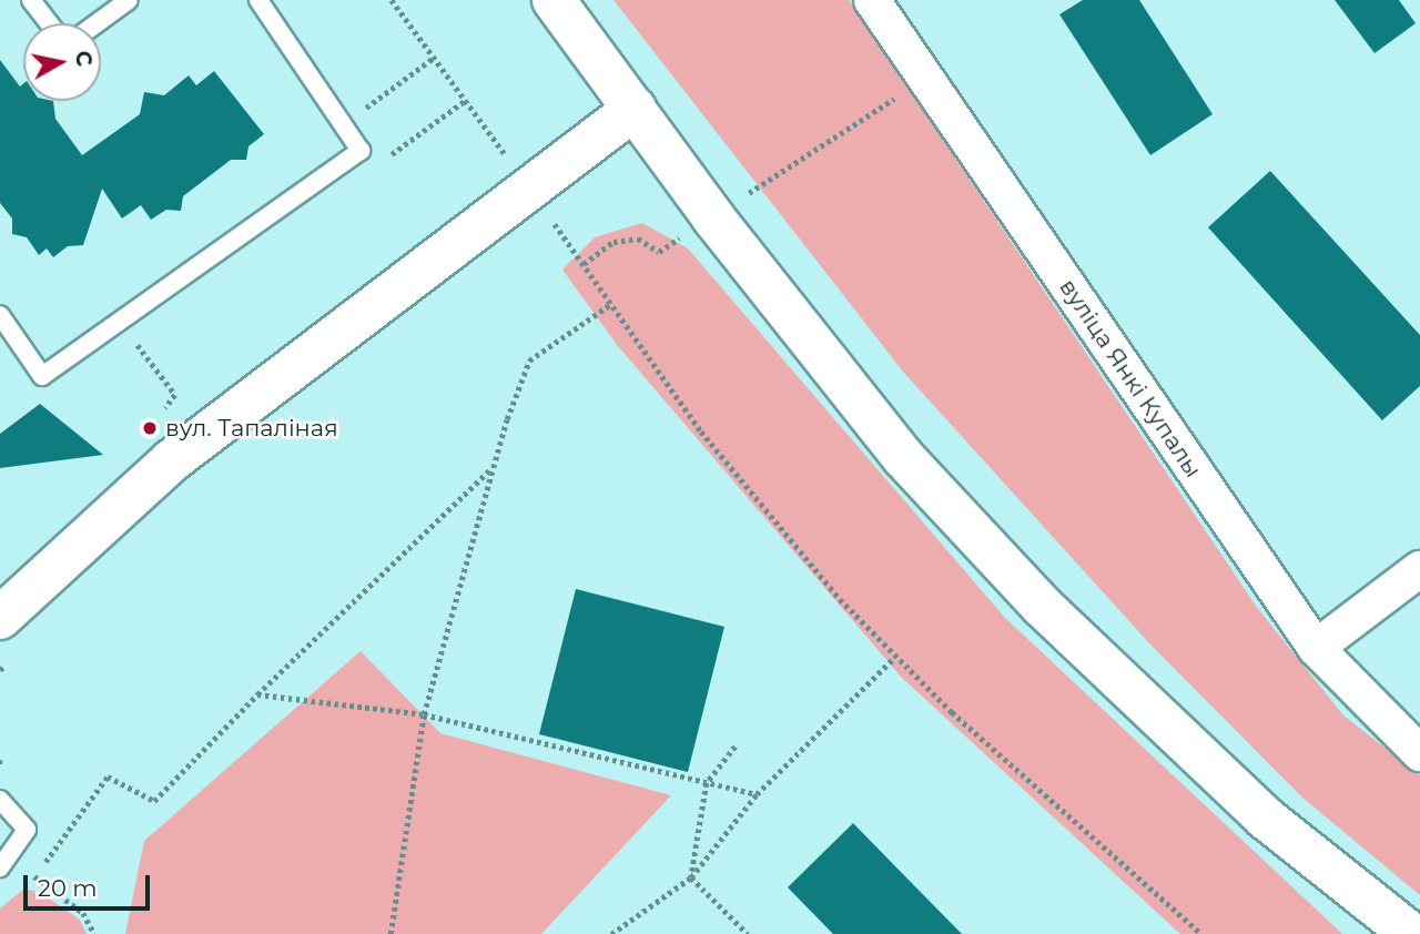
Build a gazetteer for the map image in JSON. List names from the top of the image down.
{
  "streets": {
    "street": ["вуліца Янкі Купалы"]
  },
  "places": ["вул. Тапаліная"],
  "scale_bar": "20 m",
  "north": "right"
}
